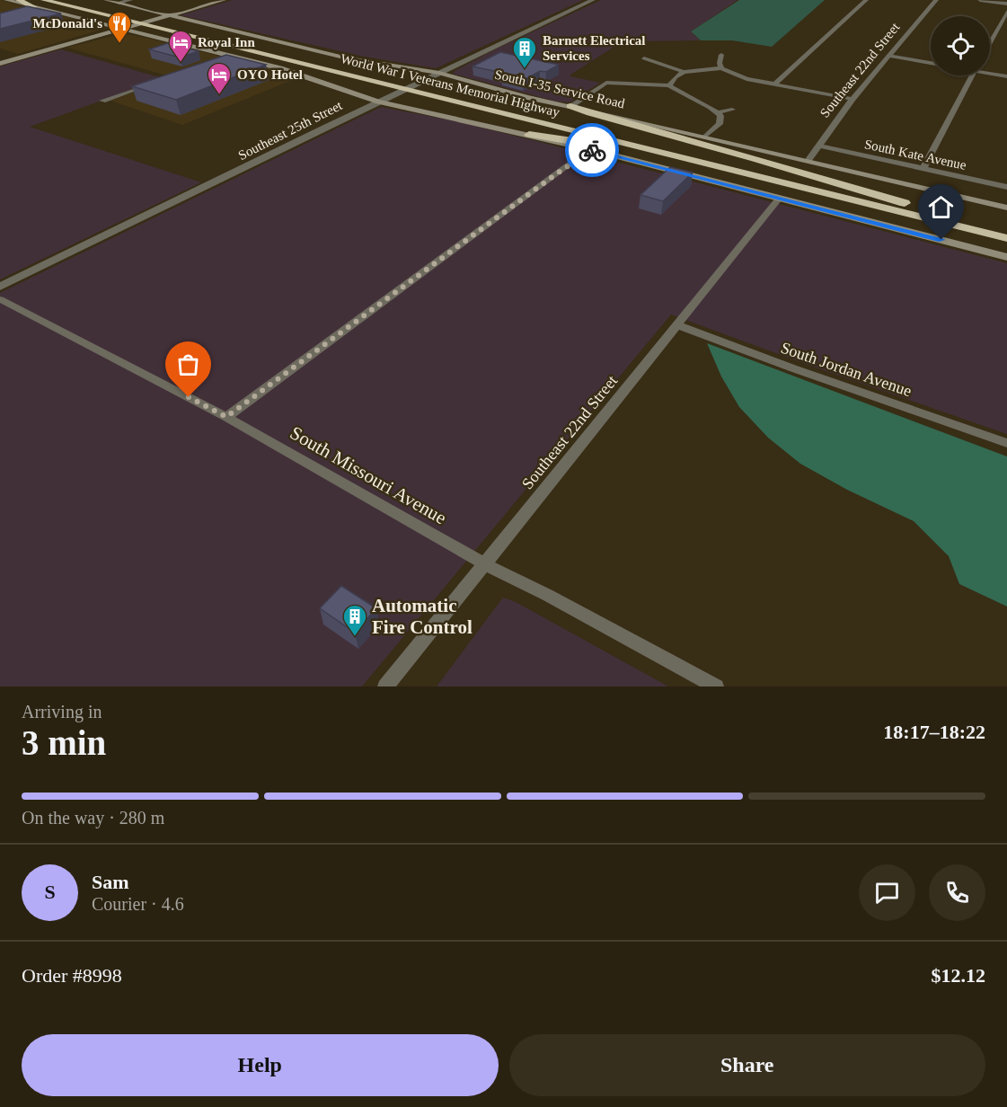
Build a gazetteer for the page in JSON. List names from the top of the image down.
{
  "streets": {
    "highway": ["World War I Veterans Memorial Highway"],
    "main road": ["South I-35 Service Road"],
    "street": [
      "Southeast 22nd Street",
      "Southeast 25th Street",
      "South Kate Avenue",
      "South Jordan Avenue",
      "South Missouri Avenue"
    ]
  },
  "crossings": [
    ["Southeast 22nd Street", "South I-35 Service Road"],
    ["Southeast 22nd Street", "South Kate Avenue"],
    ["Southeast 22nd Street", "South Jordan Avenue"],
    ["Southeast 22nd Street", "South Missouri Avenue"],
    ["South I-35 Service Road", "Southeast 25th Street"]
  ],
  "places": {
    "restaurant": ["McDonald's"],
    "hotel": ["Royal Inn", "OYO Hotel"],
    "building": ["Barnett Electrical Services", "Automatic Fire Control"]
  },
  "page": {
    "heading": ["3 min", "Arriving in", "18:17–18:22"],
    "panel": [
      "Sam",
      "Courier · 4.6",
      "Order #8998",
      "$12.12"
    ],
    "bar": "On the way · 280 m",
    "round": "S",
    "buttons": ["Help", "Share"]
  }
}
